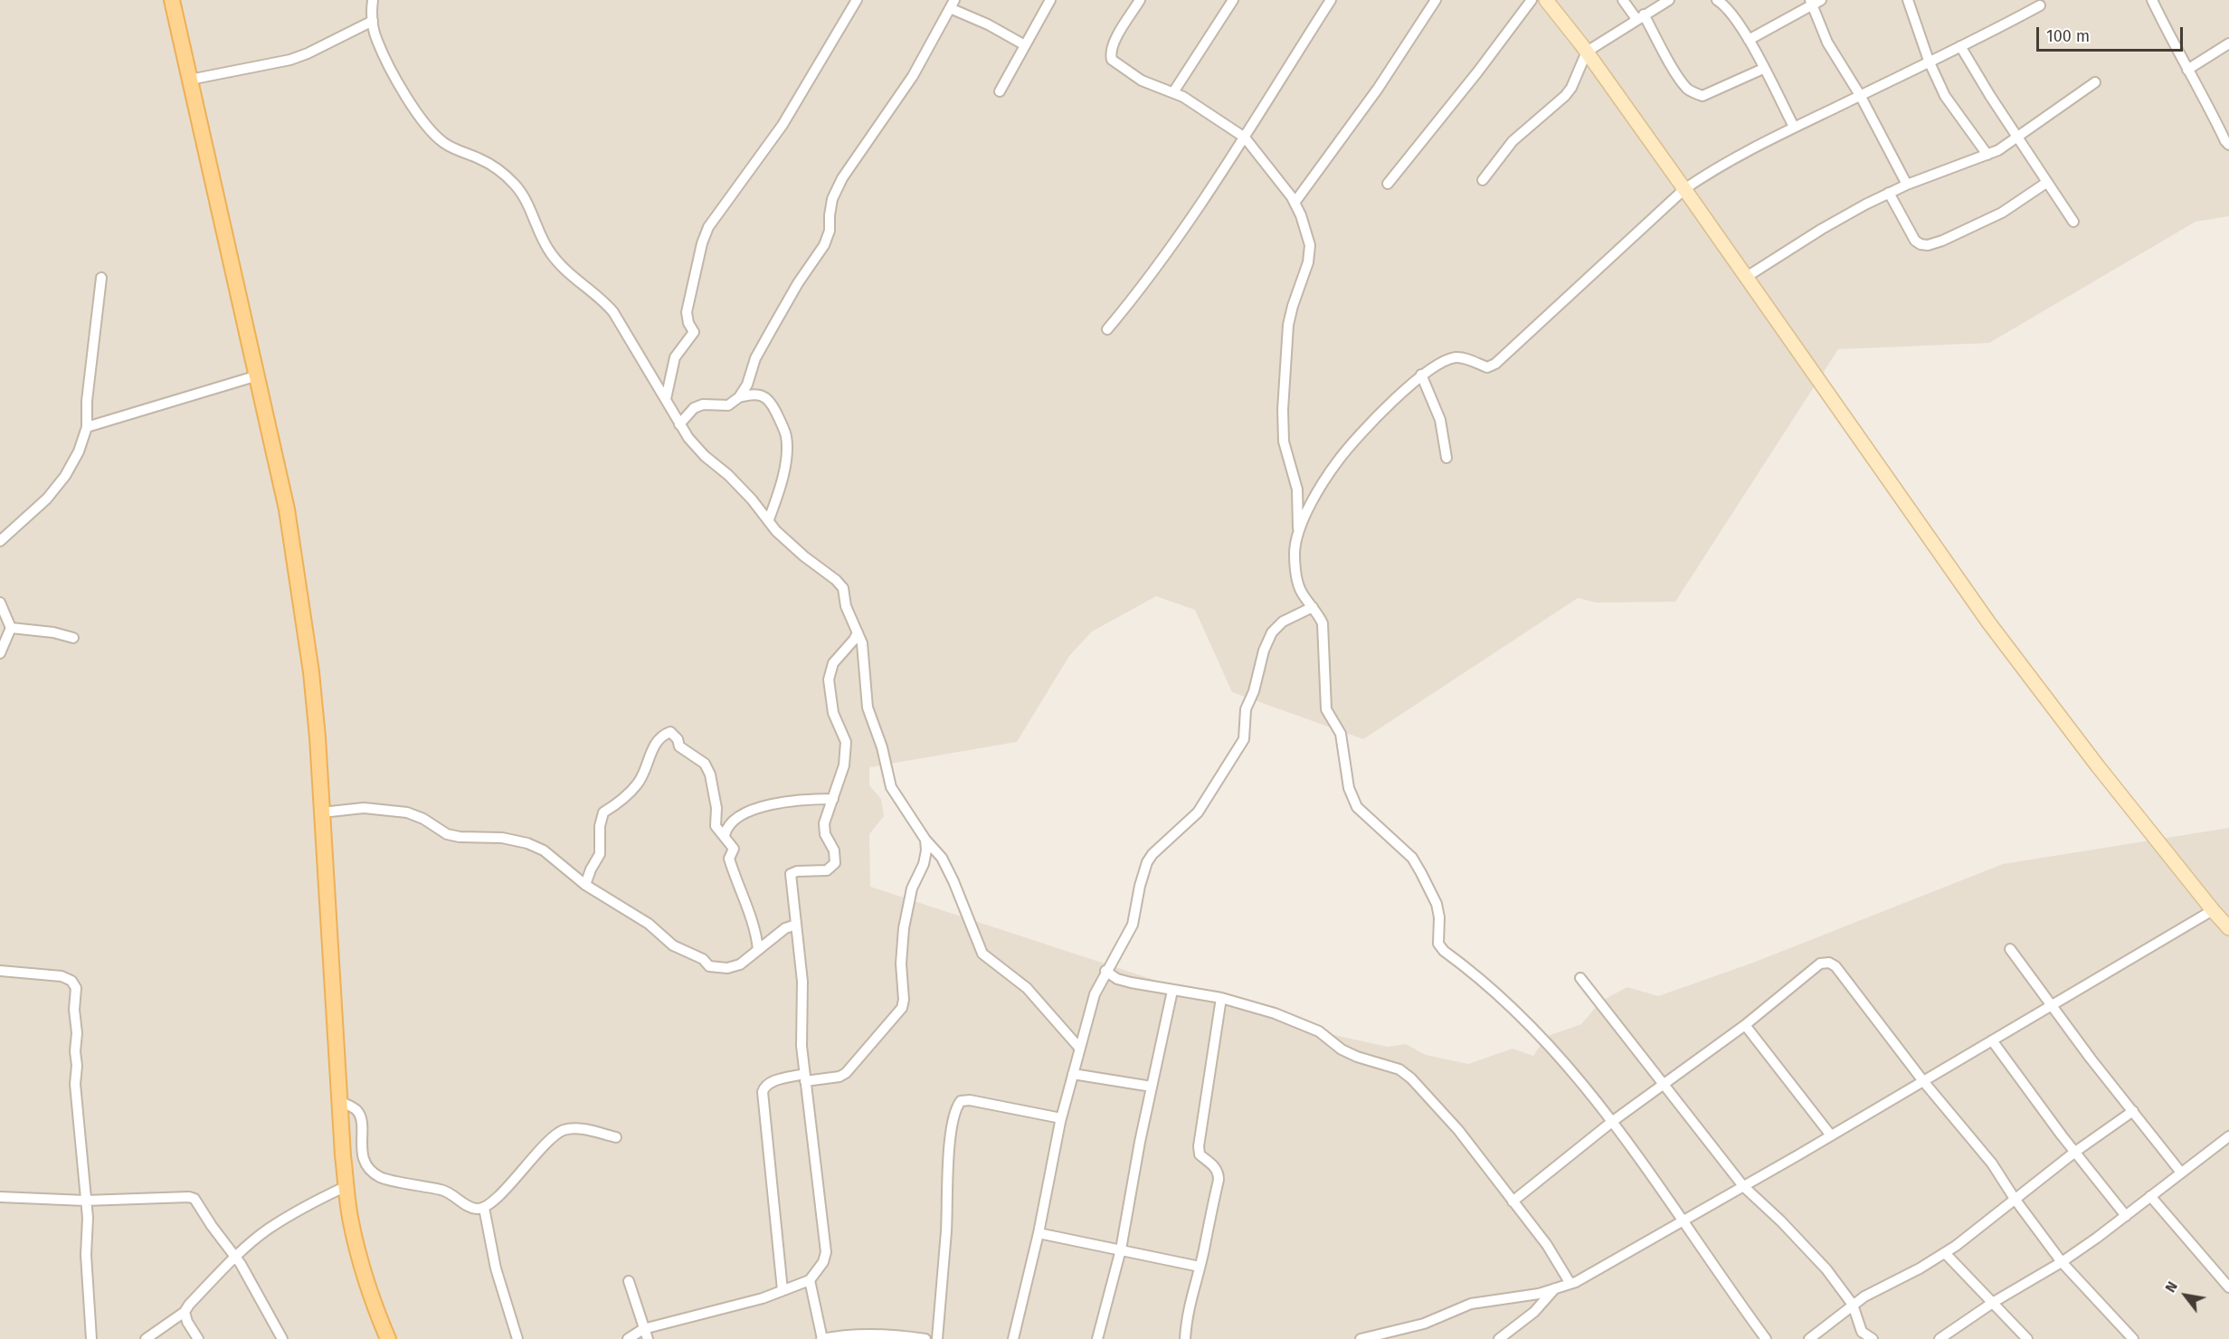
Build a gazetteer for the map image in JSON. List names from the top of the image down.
{
  "scale_bar": "100 m",
  "north": "top left"
}
